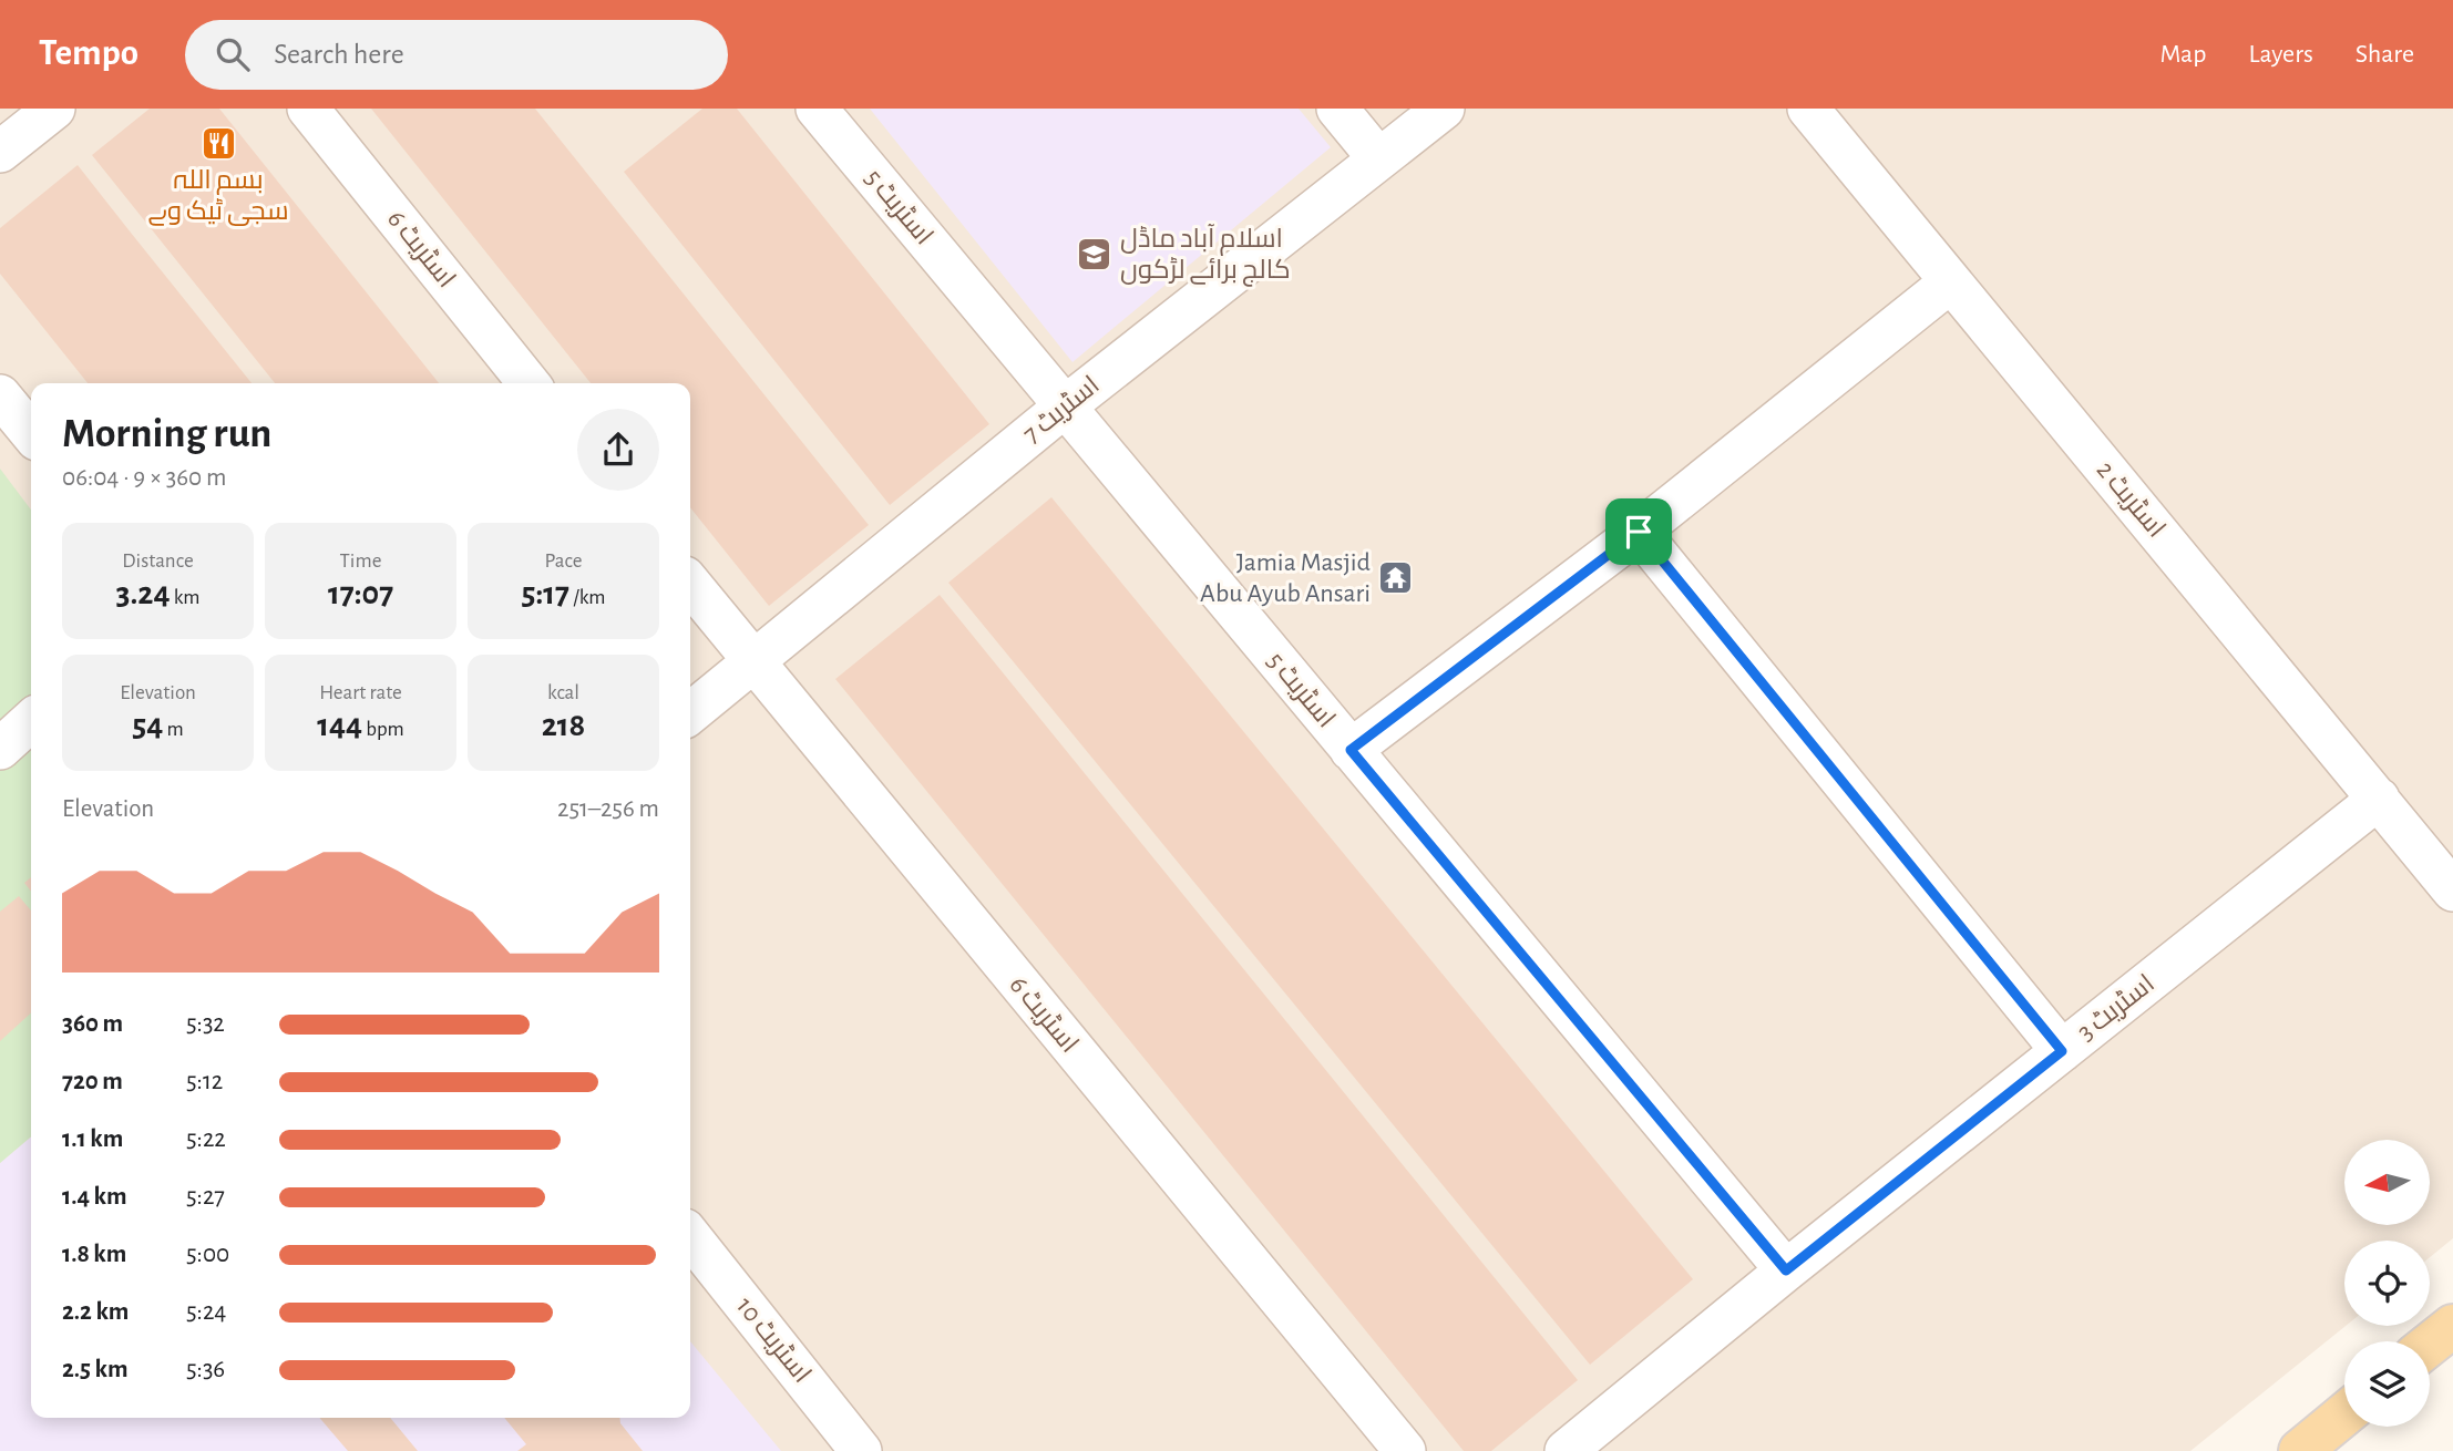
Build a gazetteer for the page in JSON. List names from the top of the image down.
{
  "streets": {
    "street": [
      "اسٹریٹ 5",
      "اسٹریٹ 6",
      "اسٹریٹ 7",
      "اسٹریٹ 2",
      "اسٹریٹ 3",
      "اسٹریٹ 10"
    ]
  },
  "crossings": [
    ["اسٹریٹ 5", "اسٹریٹ 7"],
    ["اسٹریٹ 5", "اسٹریٹ 3"],
    ["اسٹریٹ 6", "اسٹریٹ 7"],
    ["اسٹریٹ 2", "اسٹریٹ 3"]
  ],
  "places": {
    "restaurant": ["بسم اللہ سجی ٹیک وے"],
    "school or university": ["اسلام آباد ماڈل کالج برائے لڑکوں"],
    "temple": ["Jamia Masjid Abu Ayub Ansari"]
  },
  "north": "left",
  "page": {
    "header": "Tempo",
    "search": "Search here",
    "nav": ["Map", "Layers", "Share"],
    "heading": ["Morning run", "06:04 · 9 × 360 m"],
    "stats": [
      ["Distance", "3.24 km"],
      ["Time", "17:07"],
      ["Pace", "5:17 /km"],
      ["Elevation", "54 m"],
      ["Heart rate", "144 bpm"],
      ["kcal", "218"]
    ],
    "chart": ["Elevation", "251–256 m"],
    "list": [
      {
        "name": "360 m",
        "note": "5:32"
      },
      {
        "name": "720 m",
        "note": "5:12"
      },
      {
        "name": "1.1 km",
        "note": "5:22"
      },
      {
        "name": "1.4 km",
        "note": "5:27"
      },
      {
        "name": "1.8 km",
        "note": "5:00"
      },
      {
        "name": "2.2 km",
        "note": "5:24"
      },
      {
        "name": "2.5 km",
        "note": "5:36"
      }
    ]
  }
}
